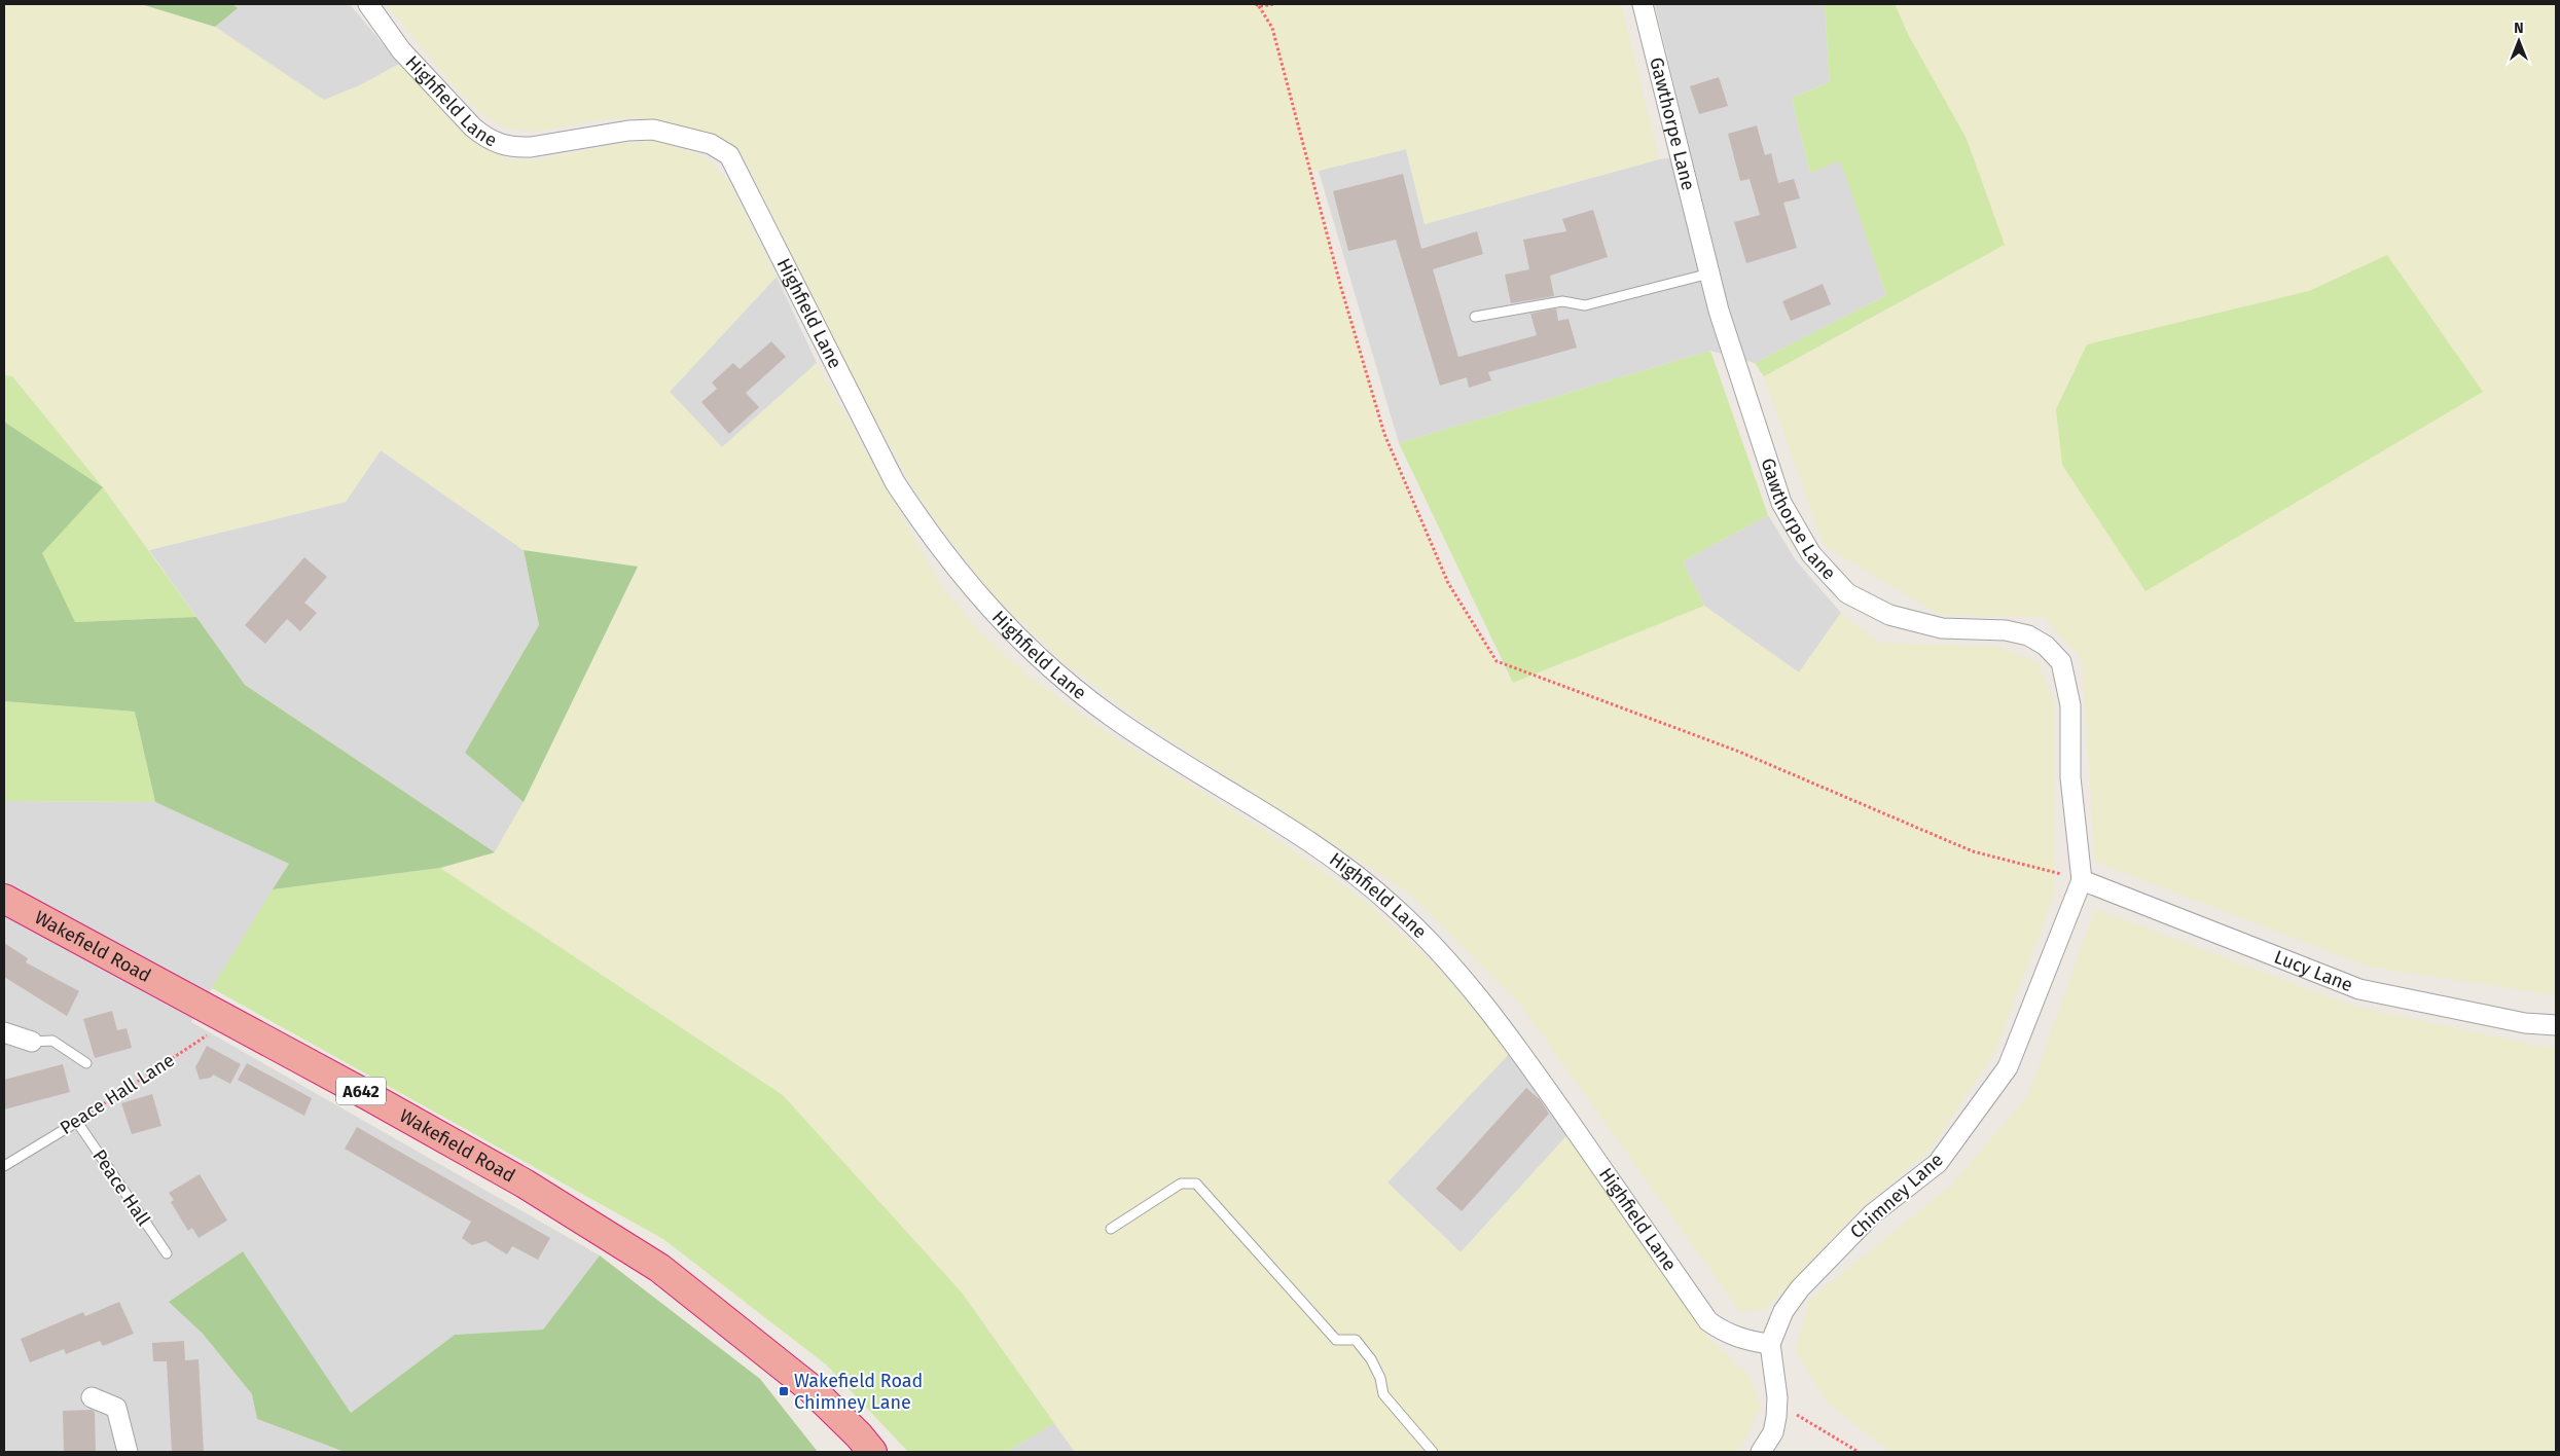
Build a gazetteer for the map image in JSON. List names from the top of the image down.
{
  "streets": {
    "highway": ["Wakefield Road", "A642"],
    "street": [
      "Highfield Lane",
      "Gawthorpe Lane",
      "Lucy Lane",
      "Chimney Lane"
    ],
    "lane": ["Peace Hall Lane", "Peace Hall"]
  },
  "crossings": [
    ["Highfield Lane", "Chimney Lane"],
    ["Gawthorpe Lane", "Lucy Lane"],
    ["Gawthorpe Lane", "Chimney Lane"],
    ["Wakefield Road", "Peace Hall Lane"],
    ["Lucy Lane", "Chimney Lane"],
    ["Peace Hall Lane", "Peace Hall"]
  ],
  "places": {
    "transit": ["Wakefield Road Chimney Lane"]
  },
  "north": "top"
}
